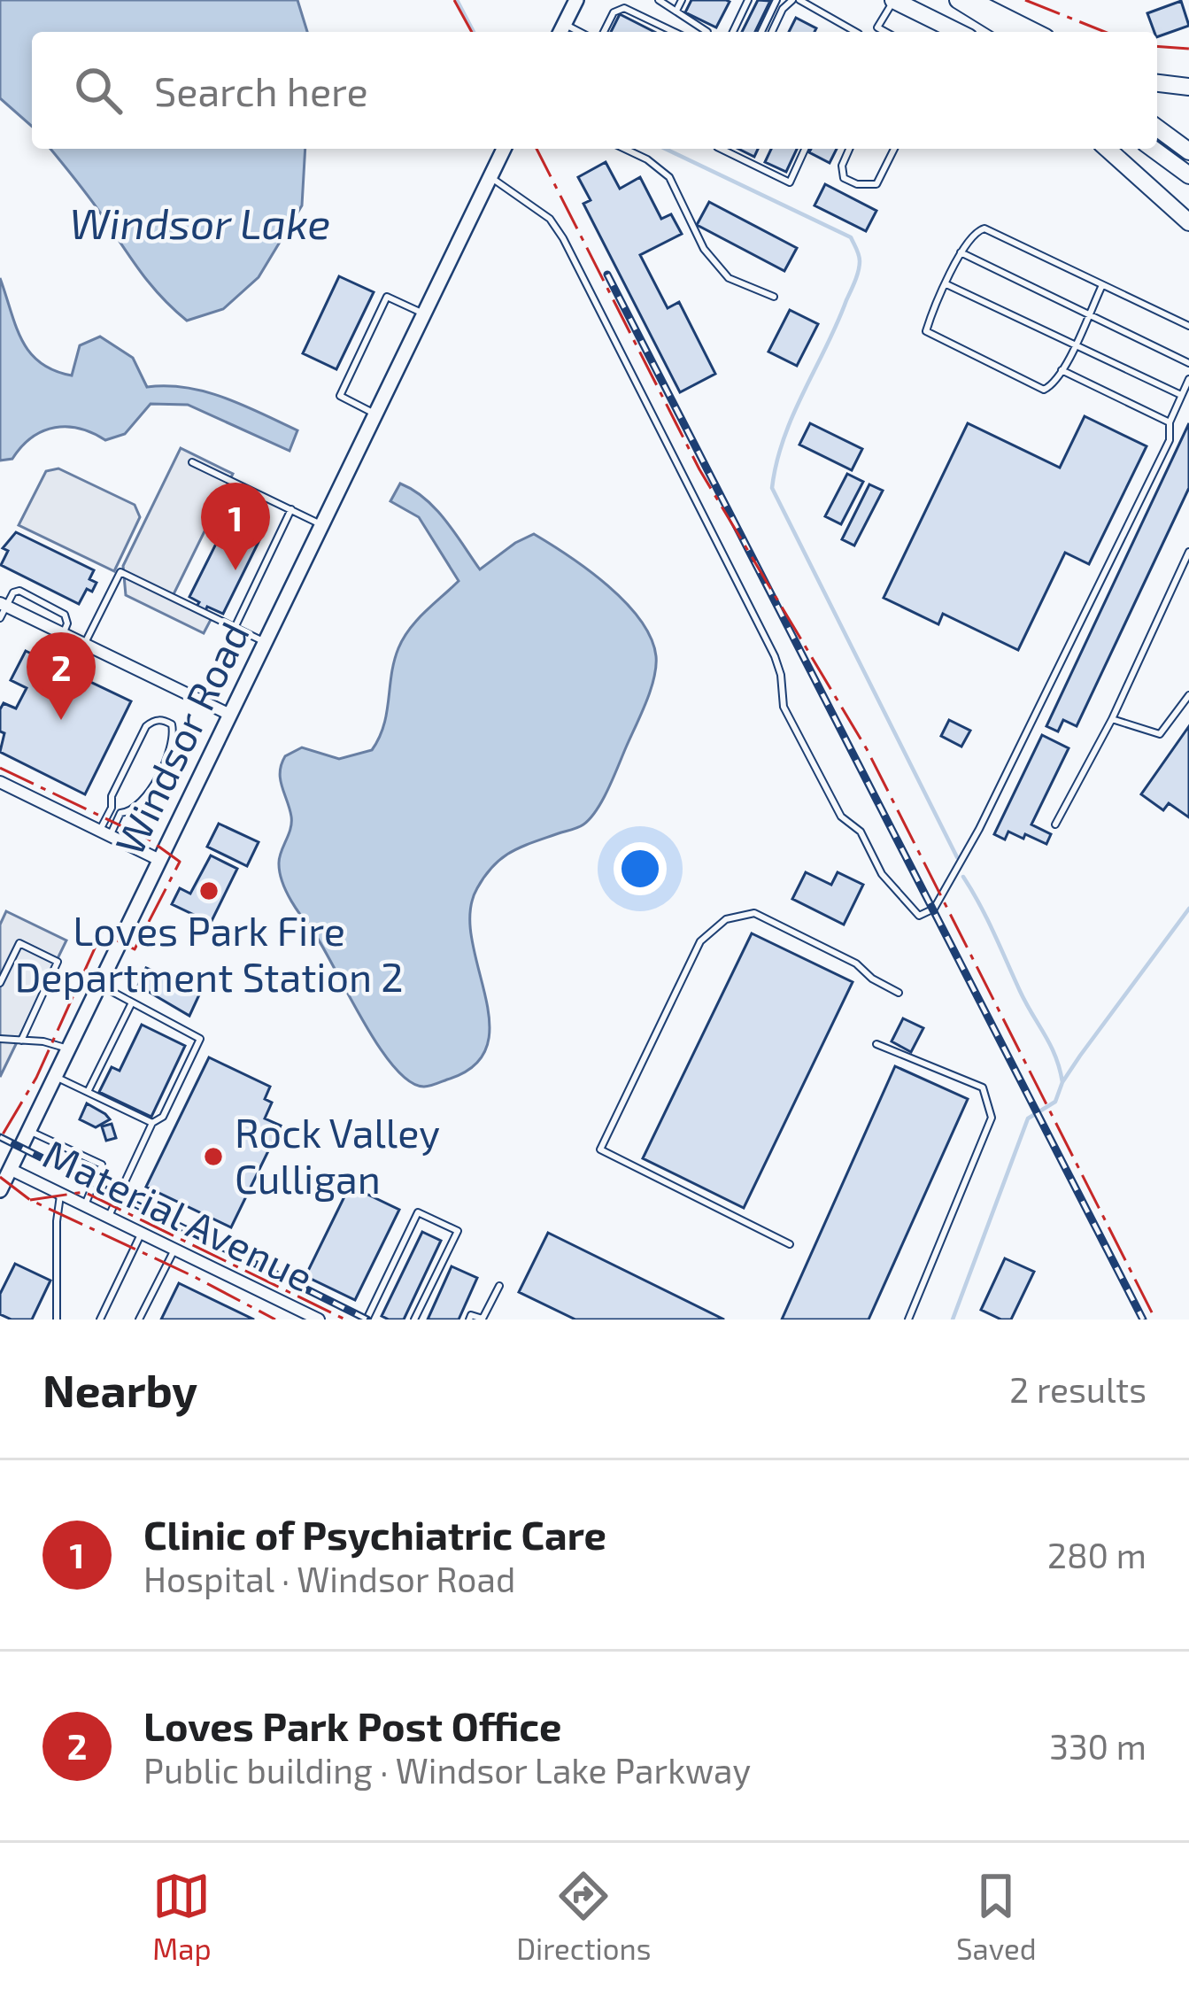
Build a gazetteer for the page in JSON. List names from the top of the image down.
{
  "streets": {
    "street": ["Windsor Road", "Material Avenue"]
  },
  "crossings": [
    ["Windsor Road", "Material Avenue"]
  ],
  "water": ["Windsor Lake"],
  "places": ["Loves Park Fire Department Station 2", "Rock Valley Culligan"],
  "page": {
    "search": "Search here",
    "pins": ["1", "2"],
    "heading": ["Nearby", "2 results"],
    "list": [
      {
        "mark": "1",
        "name": "Clinic of Psychiatric Care",
        "note": "Hospital · Windsor Road",
        "value": "280 m"
      },
      {
        "mark": "2",
        "name": "Loves Park Post Office",
        "note": "Public building · Windsor Lake Parkway",
        "value": "330 m"
      }
    ],
    "nav": ["Map", "Directions", "Saved"]
  }
}
